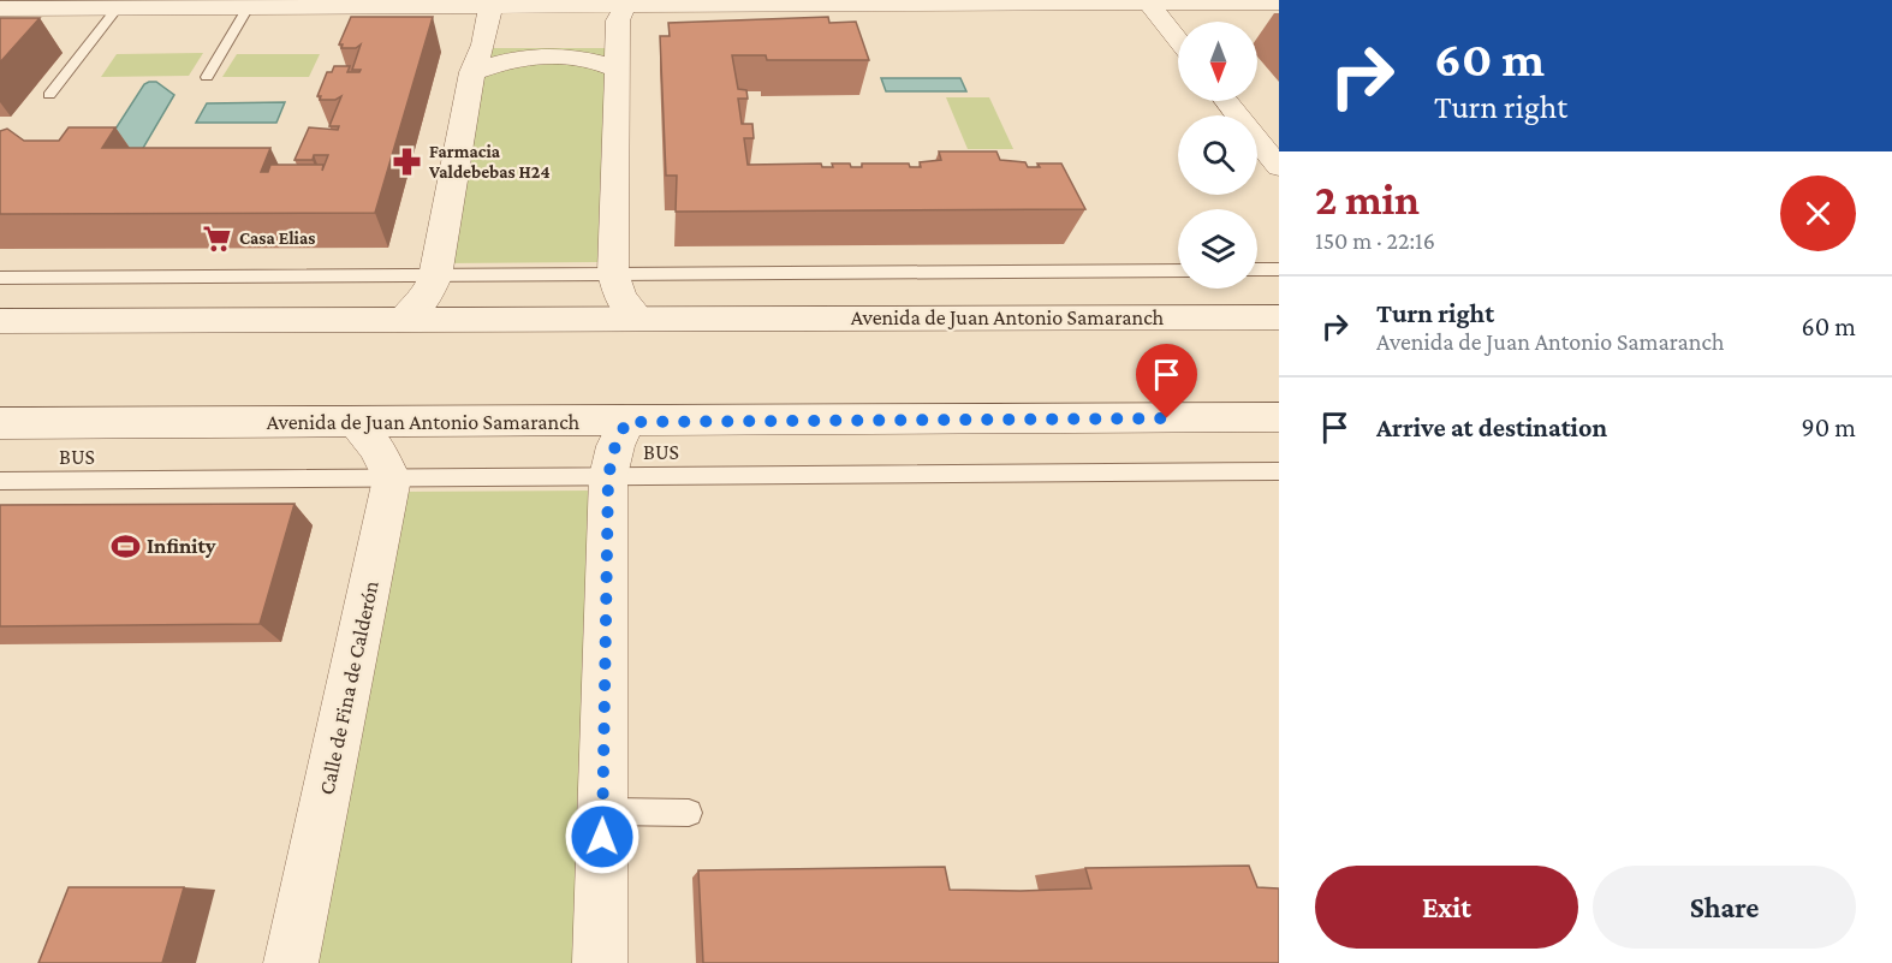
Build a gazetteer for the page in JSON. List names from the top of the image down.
{
  "streets": {
    "street": ["Avenida de Juan Antonio Samaranch", "Calle de Fina de Calderón"],
    "lane": ["BUS"]
  },
  "crossings": [
    ["BUS", "Calle de Fina de Calderón"]
  ],
  "places": {
    "pharmacy": ["Farmacia Valdebebas H24"],
    "supermarket": ["Casa Elias"],
    "sports": ["Infinity"]
  },
  "north": "bottom",
  "page": {
    "turn": ["60 m", "Turn right"],
    "heading": ["2 min", "150 m · 22:16"],
    "list": [
      {
        "name": "Turn right",
        "note": "Avenida de Juan Antonio Samaranch",
        "value": "60 m"
      },
      {
        "name": "Arrive at destination",
        "value": "90 m"
      }
    ],
    "buttons": ["Exit", "Share"]
  }
}
